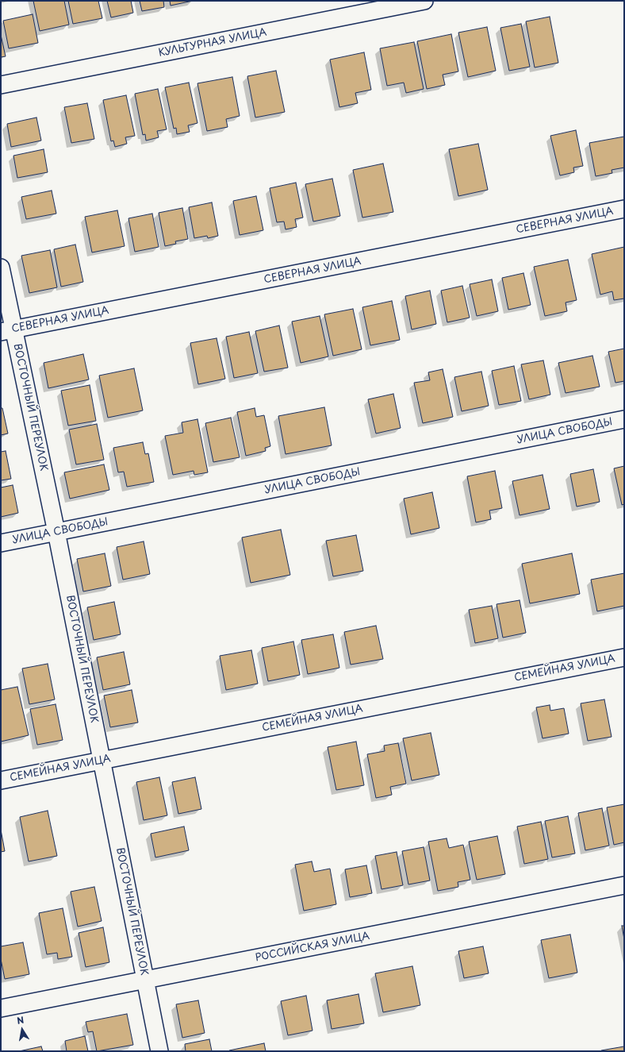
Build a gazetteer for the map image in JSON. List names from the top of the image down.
{
  "streets": {
    "street": [
      "КУЛЬТУРНАЯ УЛИЦА",
      "СЕВЕРНАЯ УЛИЦА",
      "ВОСТОЧНЫЙ ПЕРЕУЛОК",
      "УЛИЦА СВОБОДЫ",
      "СЕМЕЙНАЯ УЛИЦА",
      "РОССИЙСКАЯ УЛИЦА"
    ]
  },
  "crossings": [
    ["СЕВЕРНАЯ УЛИЦА", "ВОСТОЧНЫЙ ПЕРЕУЛОК"],
    ["ВОСТОЧНЫЙ ПЕРЕУЛОК", "УЛИЦА СВОБОДЫ"],
    ["ВОСТОЧНЫЙ ПЕРЕУЛОК", "СЕМЕЙНАЯ УЛИЦА"],
    ["ВОСТОЧНЫЙ ПЕРЕУЛОК", "РОССИЙСКАЯ УЛИЦА"]
  ],
  "north": "top"
}
